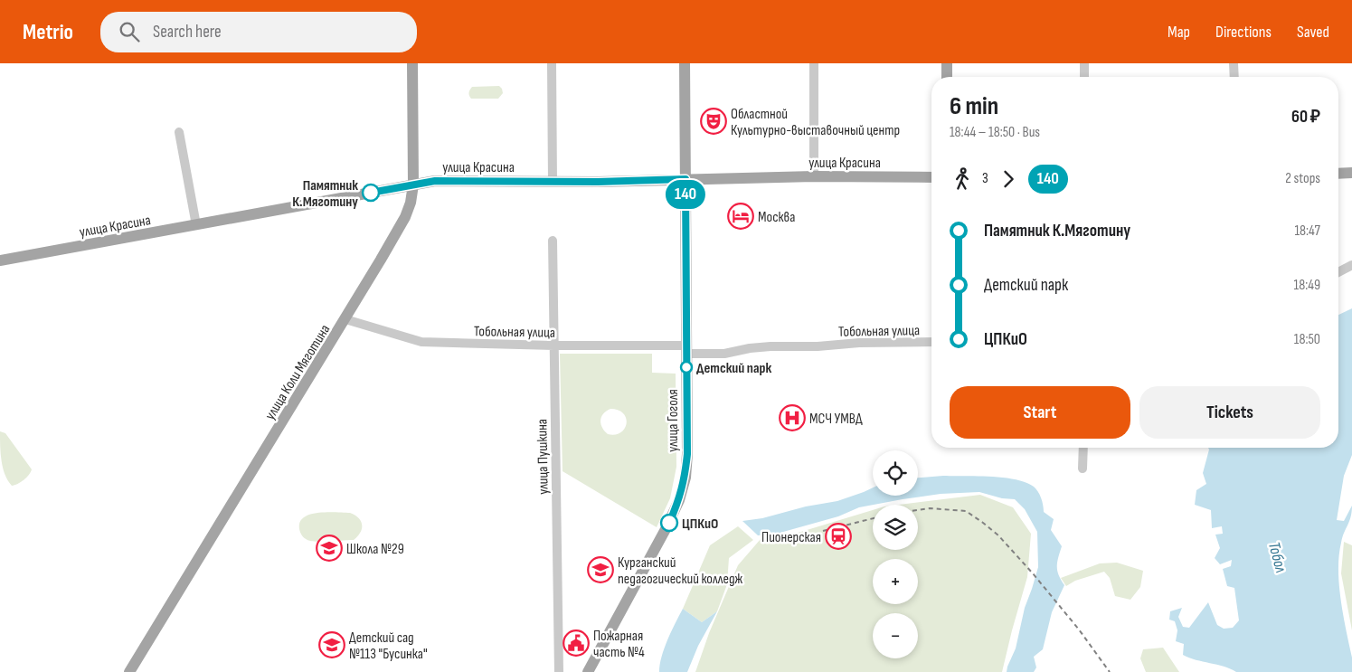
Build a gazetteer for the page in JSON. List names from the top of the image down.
{
  "streets": {
    "main road": ["улица Красина", "улица Коли Мяготина", "улица Гоголя"],
    "street": ["Тобольная улица", "улица Пушкина"]
  },
  "crossings": [
    ["улица Красина", "улица Коли Мяготина"],
    ["улица Красина", "улица Гоголя"],
    ["Тобольная улица", "улица Коли Мяготина"],
    ["Тобольная улица", "улица Гоголя"],
    ["Тобольная улица", "улица Пушкина"]
  ],
  "water": ["Тобол"],
  "places": {
    "theatre": ["Областной Культурно-выставочный центр"],
    "other": ["Памятник К.Мяготину", "Детский парк", "ЦПКиО"],
    "hotel": ["Москва"],
    "hospital": ["МСЧ УМВД"],
    "station": ["Пионерская"],
    "school or university": ["Школа №29", "Курганский педагогический колледж", "Детский сад №113 \"Бусинка\""],
    "public building": ["Пожарная часть №4"]
  },
  "lines": ["bus line 140"],
  "page": {
    "header": "Metrio",
    "search": "Search here",
    "nav": ["Map", "Directions", "Saved"],
    "on_map": "140",
    "heading": ["6 min", "18:44 – 18:50 · Bus", "60 ₽"],
    "legs": ["3", "140", "2 stops"],
    "list": [
      {
        "name": "Памятник К.Мяготину",
        "value": "18:47"
      },
      {
        "name": "Детский парк",
        "value": "18:49"
      },
      {
        "name": "ЦПКиО",
        "value": "18:50"
      }
    ],
    "buttons": ["Start", "Tickets"],
    "map_buttons": ["+", "−"]
  }
}
